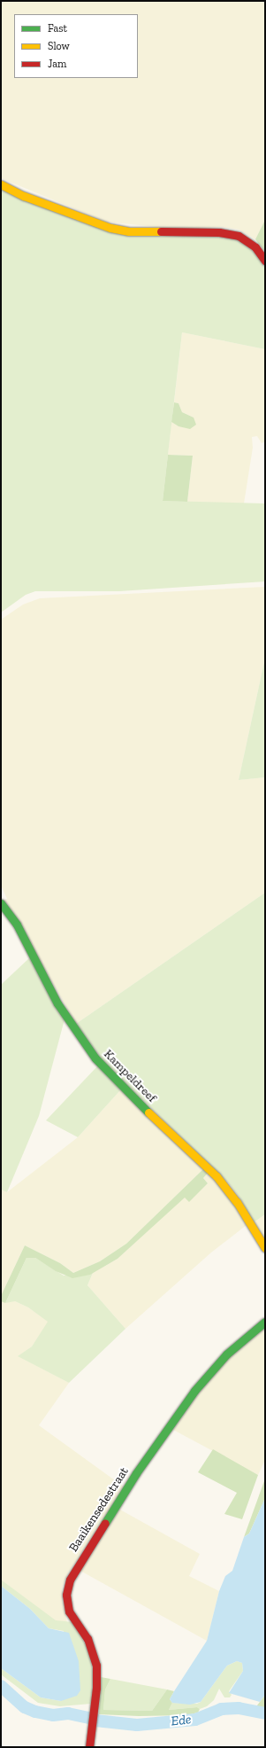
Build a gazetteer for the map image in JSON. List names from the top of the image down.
{
  "streets": {
    "street": ["Kampeldreef", "Baaikensedestraat"]
  },
  "water": ["Ede"],
  "legend": ["Fast", "Slow", "Jam"]
}
